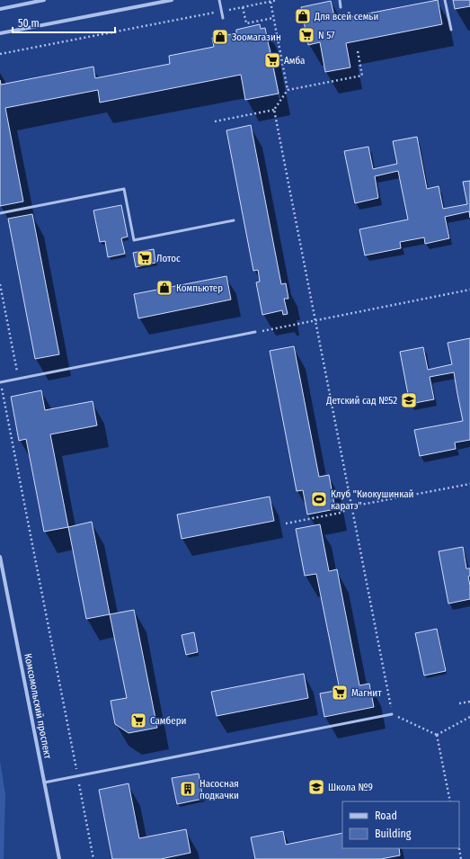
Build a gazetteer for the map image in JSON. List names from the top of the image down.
{
  "streets": {
    "street": ["Комсомольский проспект"]
  },
  "places": {
    "shop": ["Для всей семьи", "Зоомагазин", "Компьютер"],
    "supermarket": [
      "N 57",
      "Амба",
      "Лотос",
      "Магнит",
      "Самбери"
    ],
    "school or university": ["Детский сад №52", "Школа №9"],
    "sports": ["Клуб \"Киокушинкай каратэ\""],
    "building": ["Насосная подкачки"]
  },
  "legend": ["Road", "Building"],
  "scale_bar": "50 m"
}
